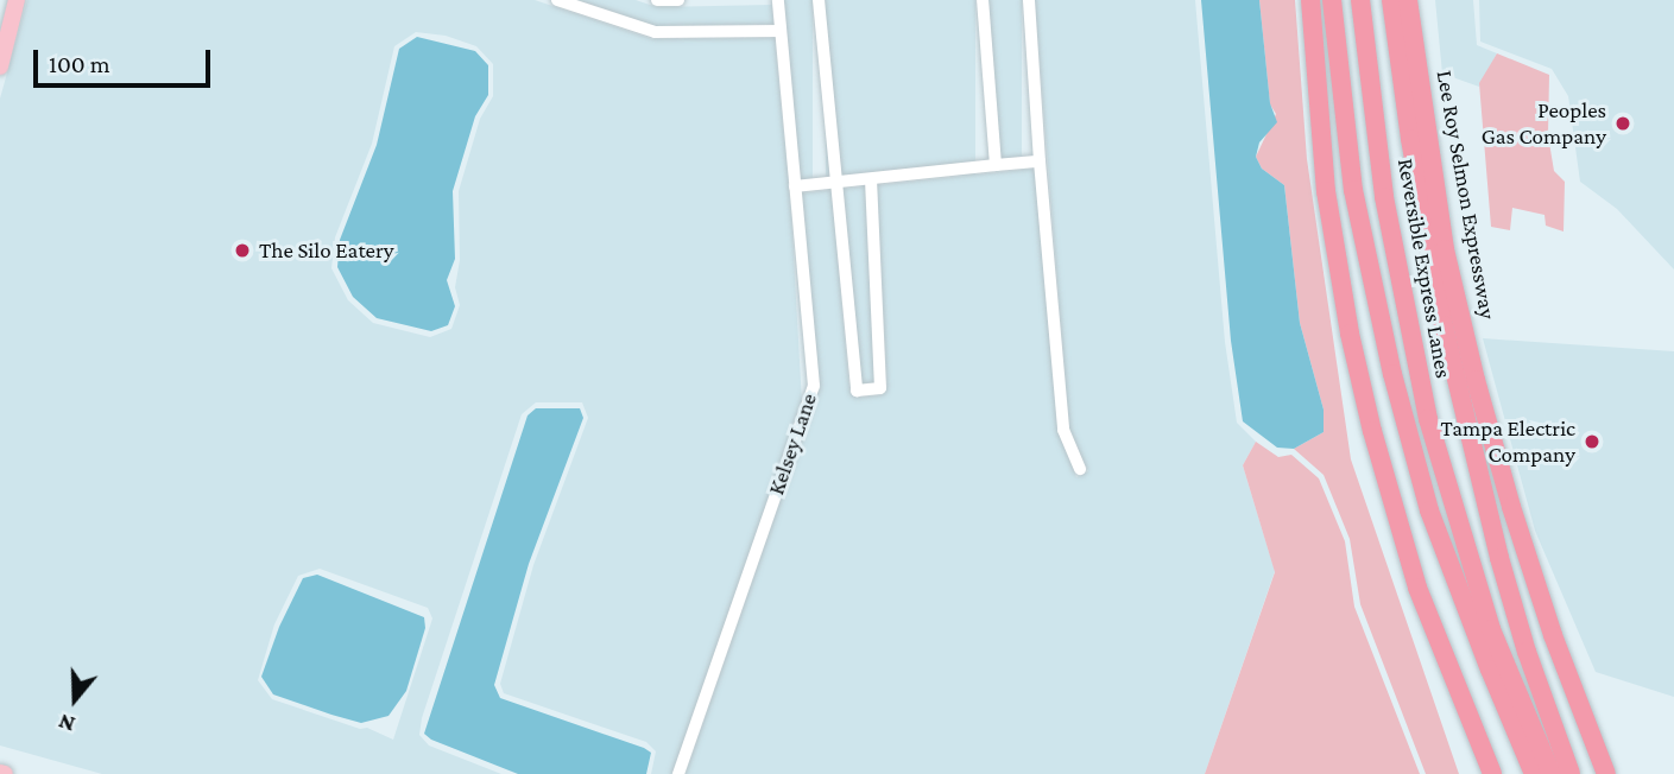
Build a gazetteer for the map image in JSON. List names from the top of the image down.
{
  "streets": {
    "highway": ["Lee Roy Selmon Expressway", "Reversible Express Lanes"],
    "street": ["Kelsey Lane"]
  },
  "places": ["Peoples Gas Company", "The Silo Eatery", "Tampa Electric Company"],
  "scale_bar": "100 m",
  "north": "bottom"
}
